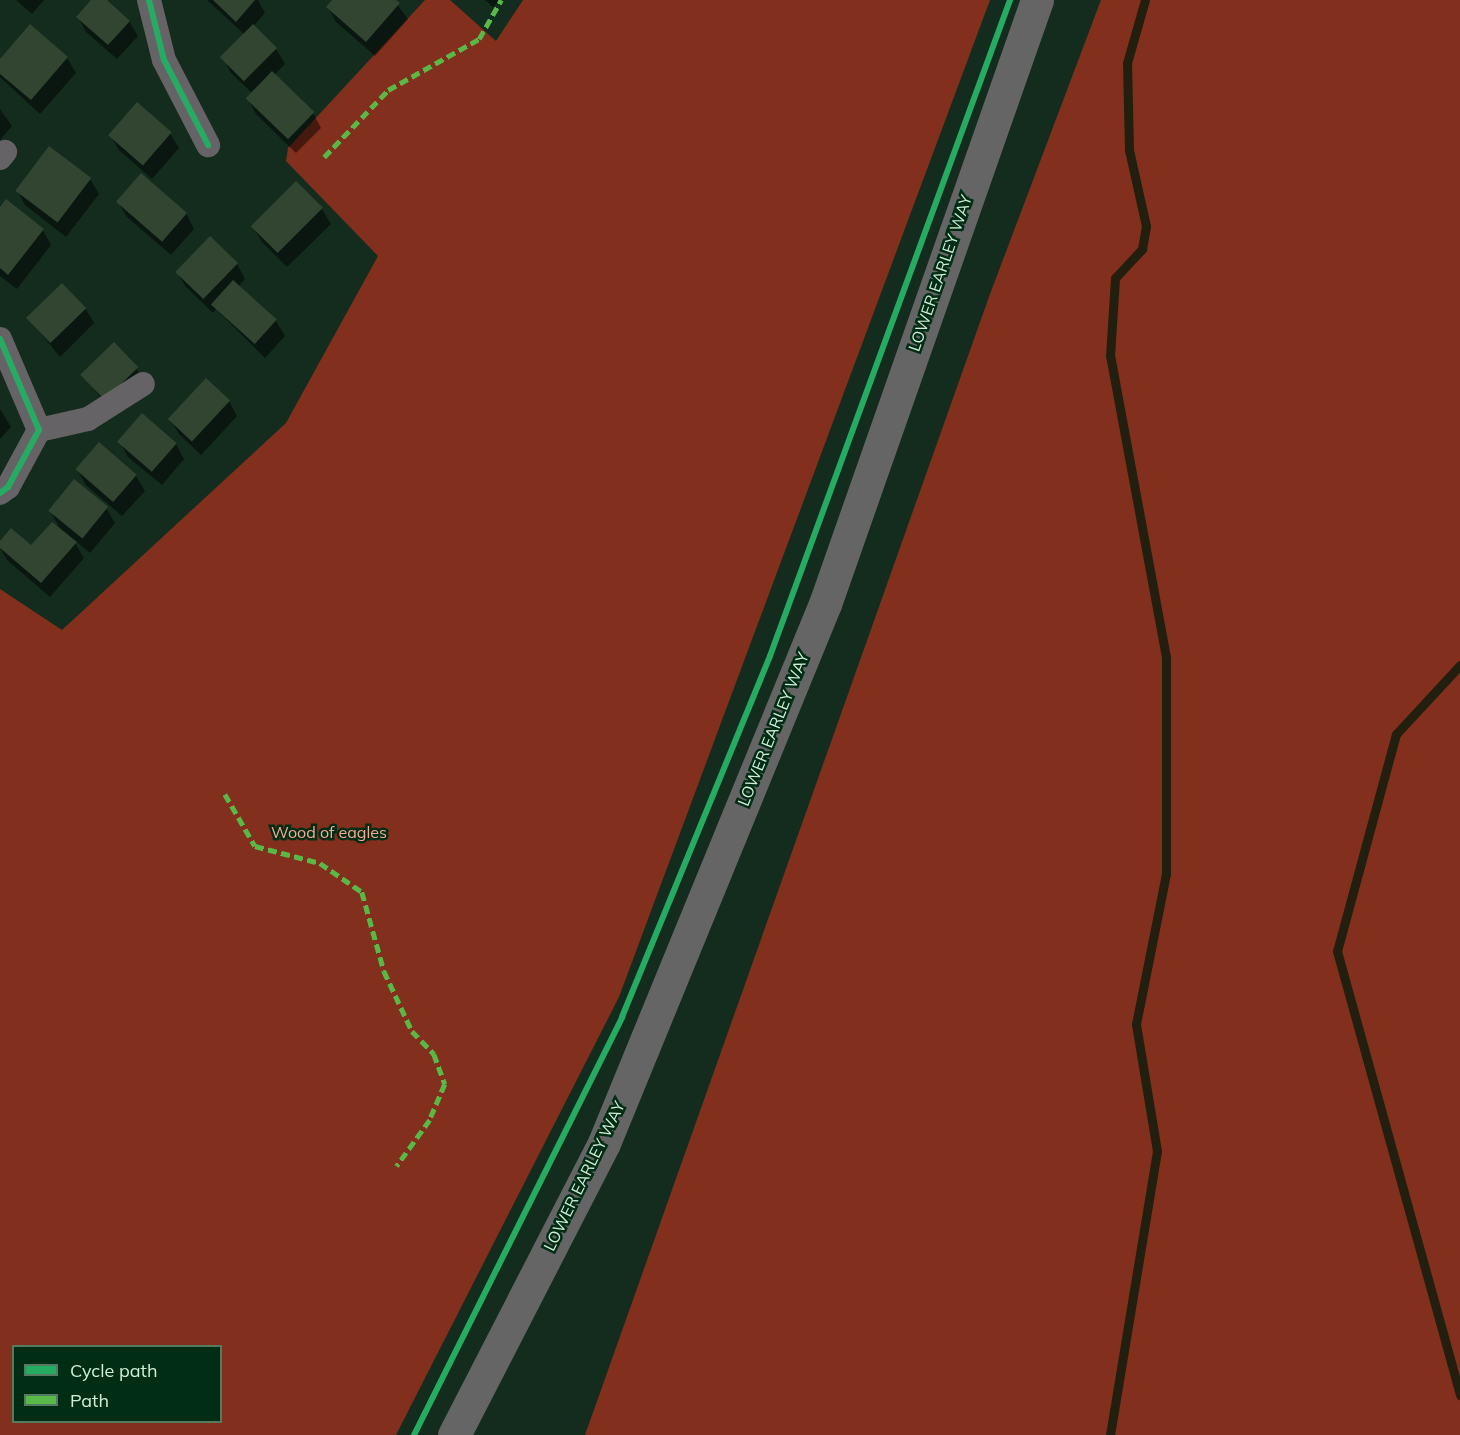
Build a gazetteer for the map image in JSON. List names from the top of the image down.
{
  "streets": {
    "main road": ["LOWER EARLEY WAY"]
  },
  "parks": ["Wood of eagles"],
  "legend": ["Cycle path", "Path"]
}
